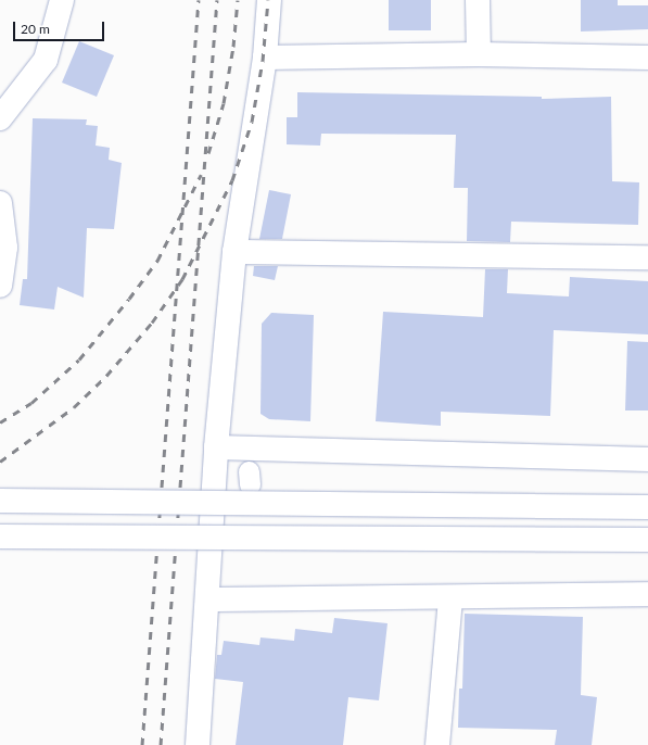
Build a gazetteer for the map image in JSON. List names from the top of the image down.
{
  "scale_bar": "20 m"
}
